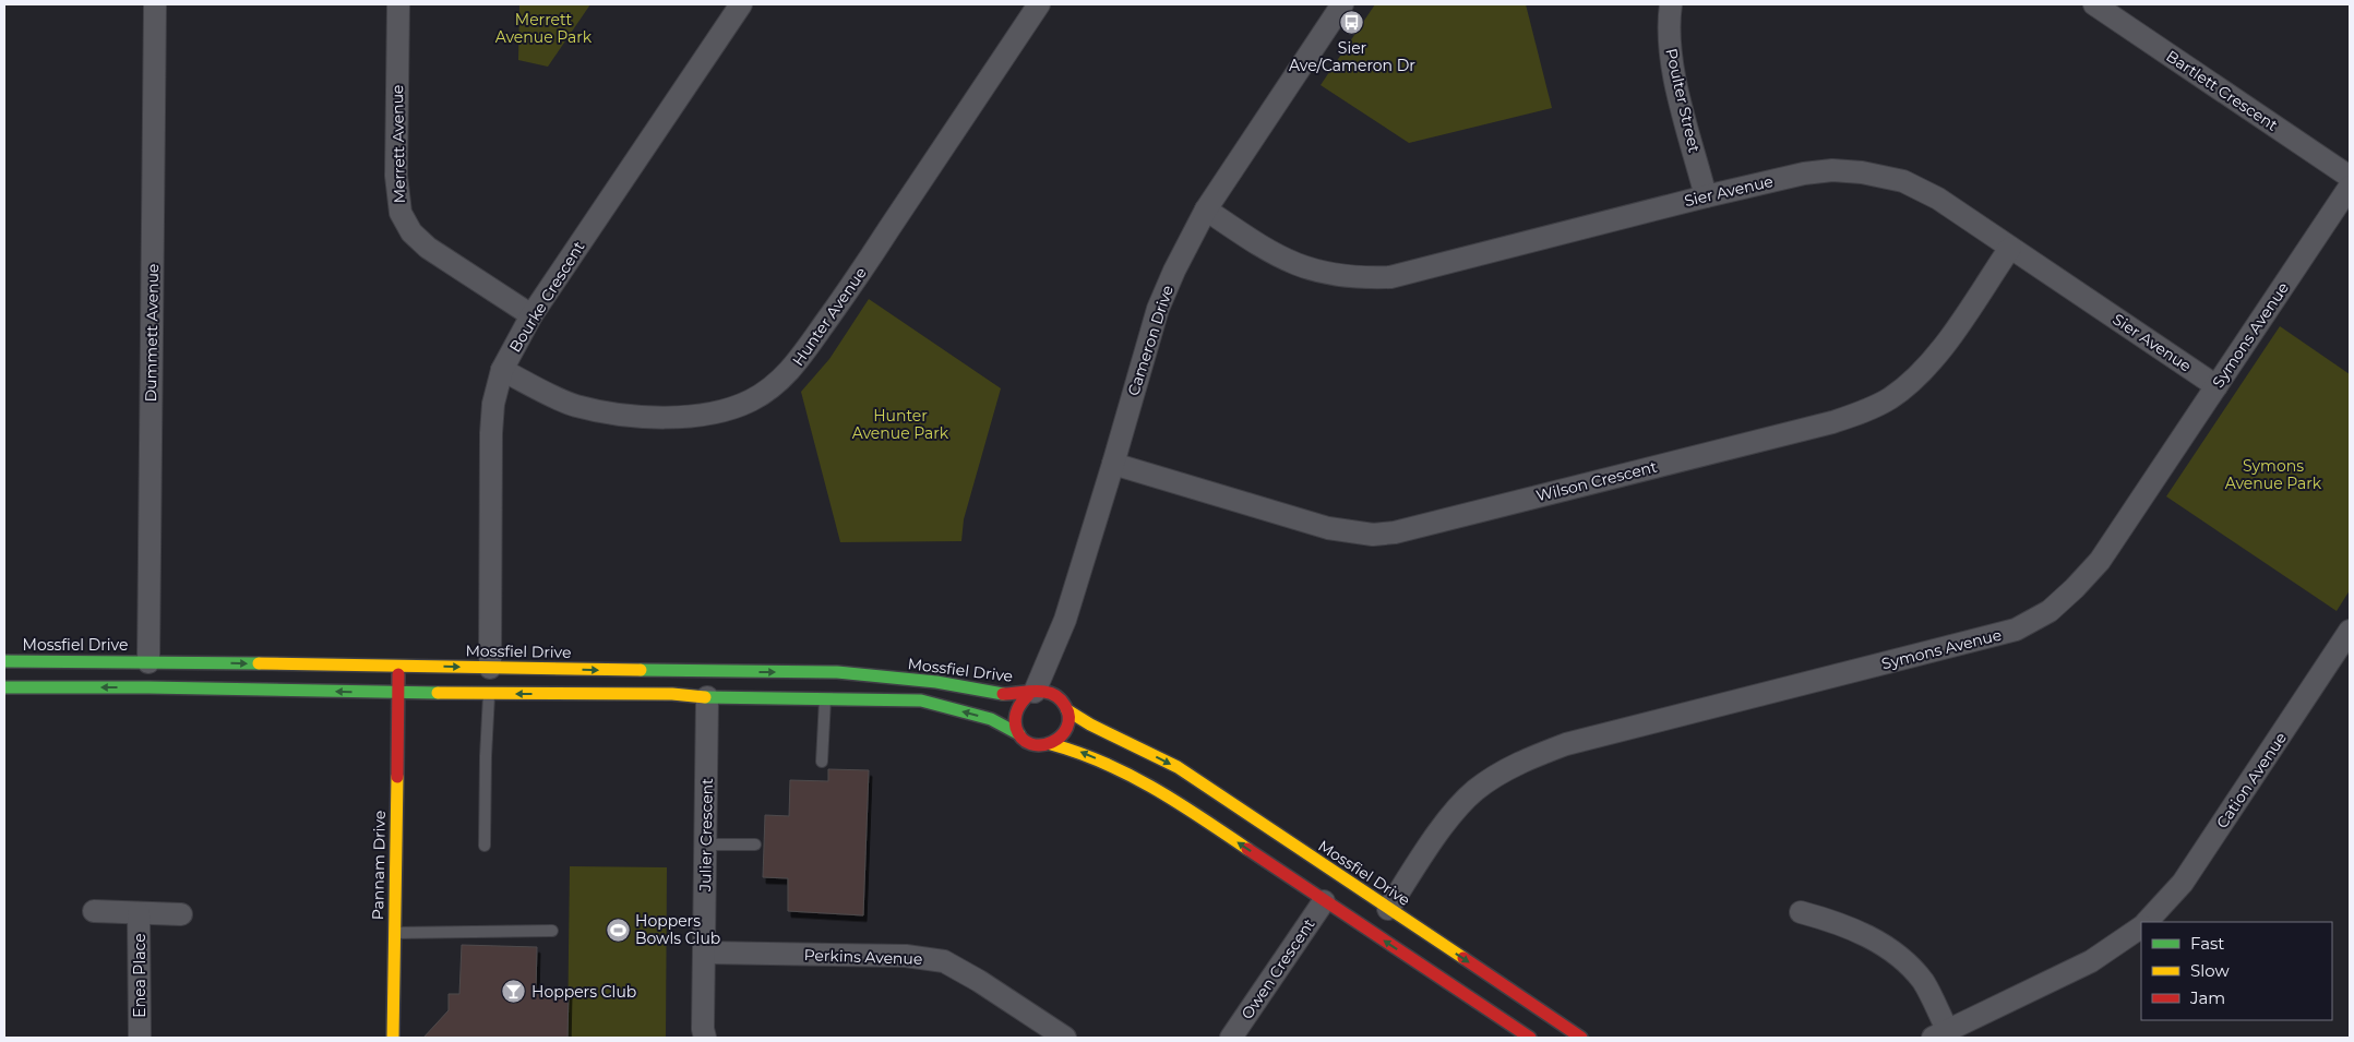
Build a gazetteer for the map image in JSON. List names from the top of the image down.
{
  "streets": {
    "street": [
      "Bartlett Crescent",
      "Poulter Street",
      "Merrett Avenue",
      "Sier Avenue",
      "Bourke Crescent",
      "Hunter Avenue",
      "Dummett Avenue",
      "Symons Avenue",
      "Cameron Drive",
      "Wilson Crescent",
      "Mossfiel Drive",
      "Cation Avenue",
      "Julier Crescent",
      "Pannam Drive",
      "Perkins Avenue",
      "Owen Crescent",
      "Enea Place"
    ]
  },
  "crossings": [
    ["Poulter Street", "Sier Avenue"],
    ["Merrett Avenue", "Bourke Crescent"],
    ["Sier Avenue", "Symons Avenue"],
    ["Sier Avenue", "Cameron Drive"],
    ["Sier Avenue", "Wilson Crescent"],
    ["Bourke Crescent", "Hunter Avenue"],
    ["Bourke Crescent", "Mossfiel Drive"],
    ["Dummett Avenue", "Mossfiel Drive"],
    ["Symons Avenue", "Mossfiel Drive"],
    ["Cameron Drive", "Wilson Crescent"],
    ["Cameron Drive", "Mossfiel Drive"],
    ["Mossfiel Drive", "Julier Crescent"],
    ["Mossfiel Drive", "Pannam Drive"],
    ["Mossfiel Drive", "Owen Crescent"],
    ["Julier Crescent", "Perkins Avenue"]
  ],
  "parks": ["Merrett Avenue Park", "Hunter Avenue Park", "Symons Avenue Park"],
  "places": {
    "bus stop": ["Sier Ave/Cameron Dr"],
    "sports": ["Hoppers Bowls Club"],
    "bar": ["Hoppers Club"]
  },
  "legend": ["Fast", "Slow", "Jam"]
}
